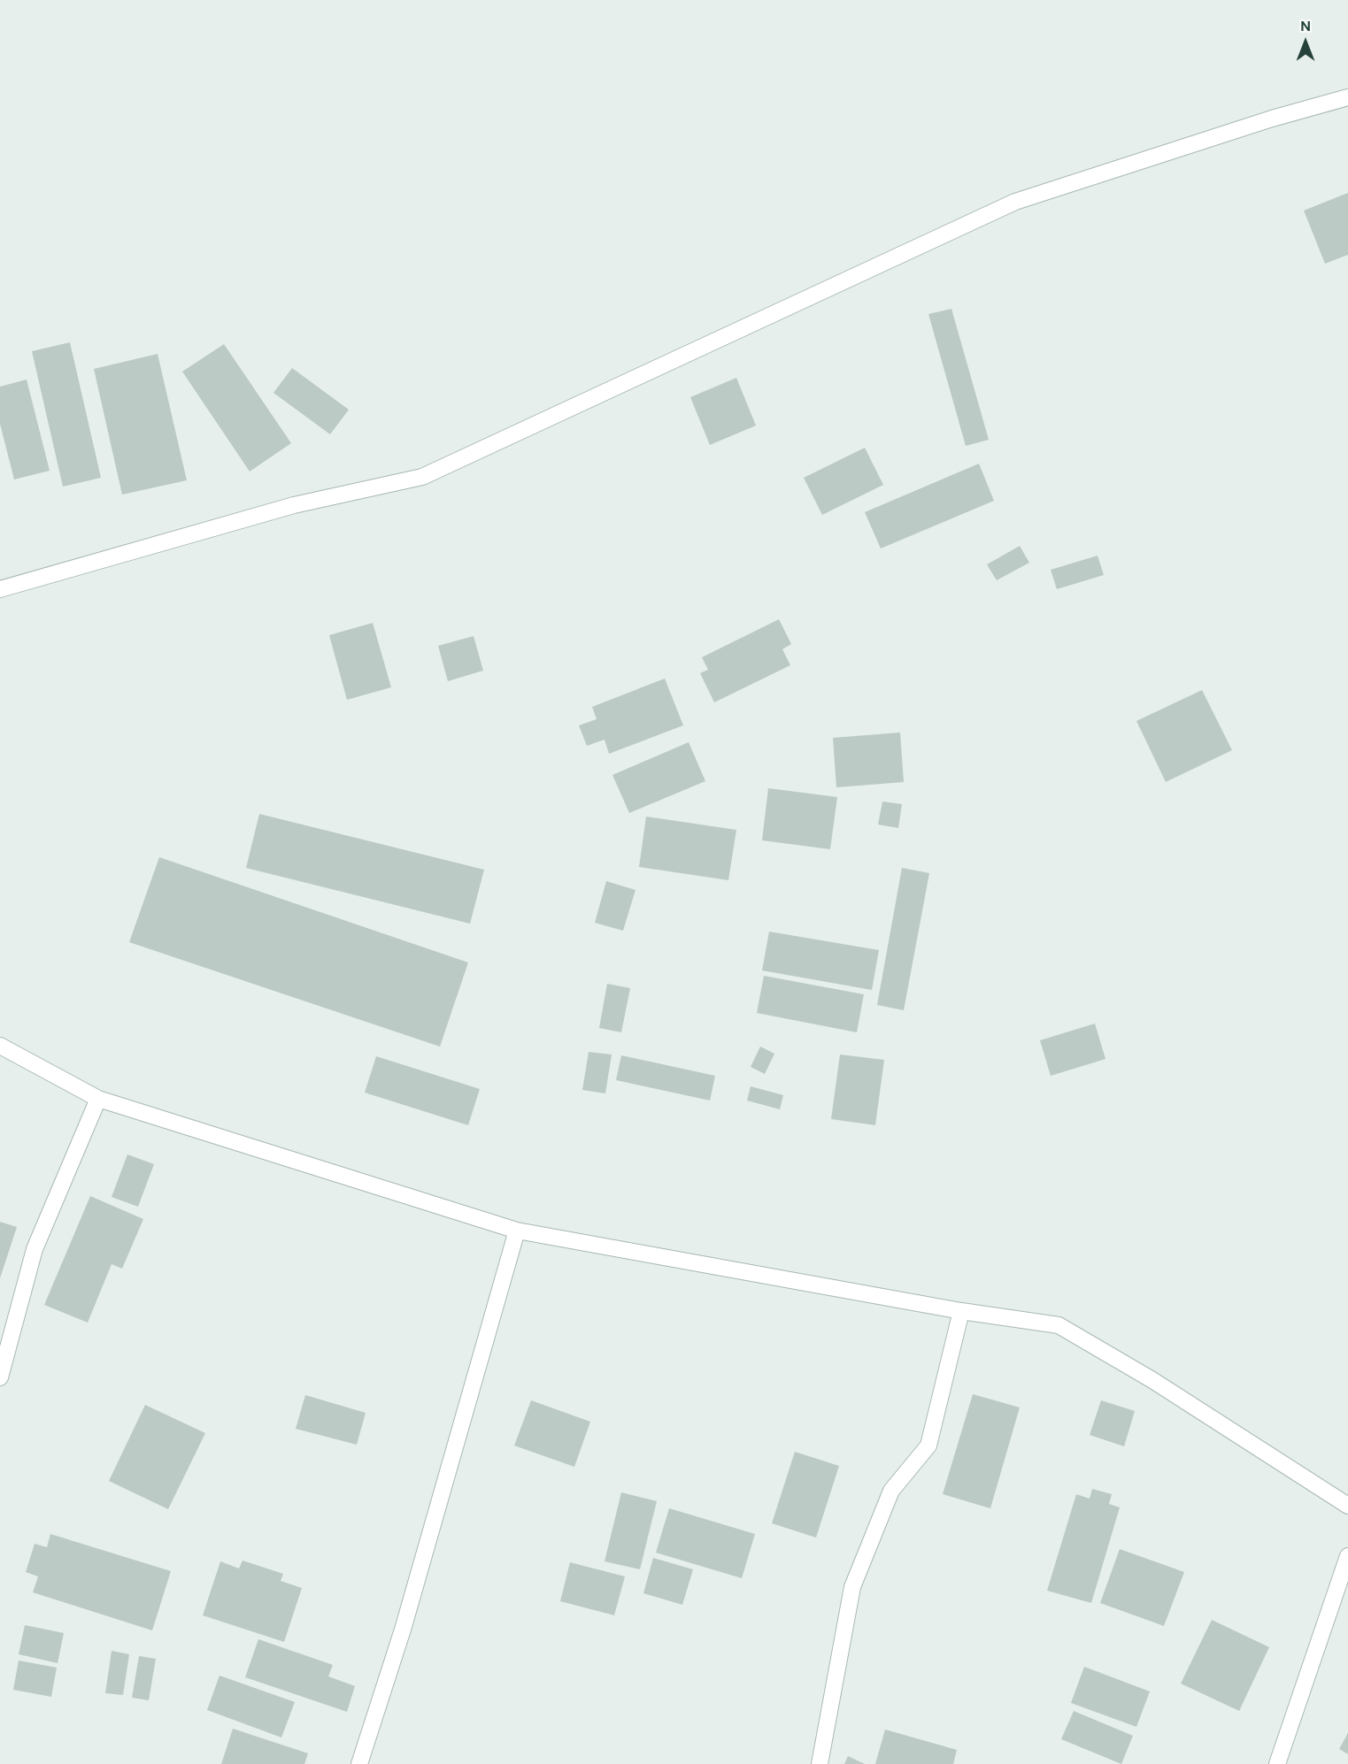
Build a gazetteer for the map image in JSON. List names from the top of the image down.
{
  "north": "top"
}
